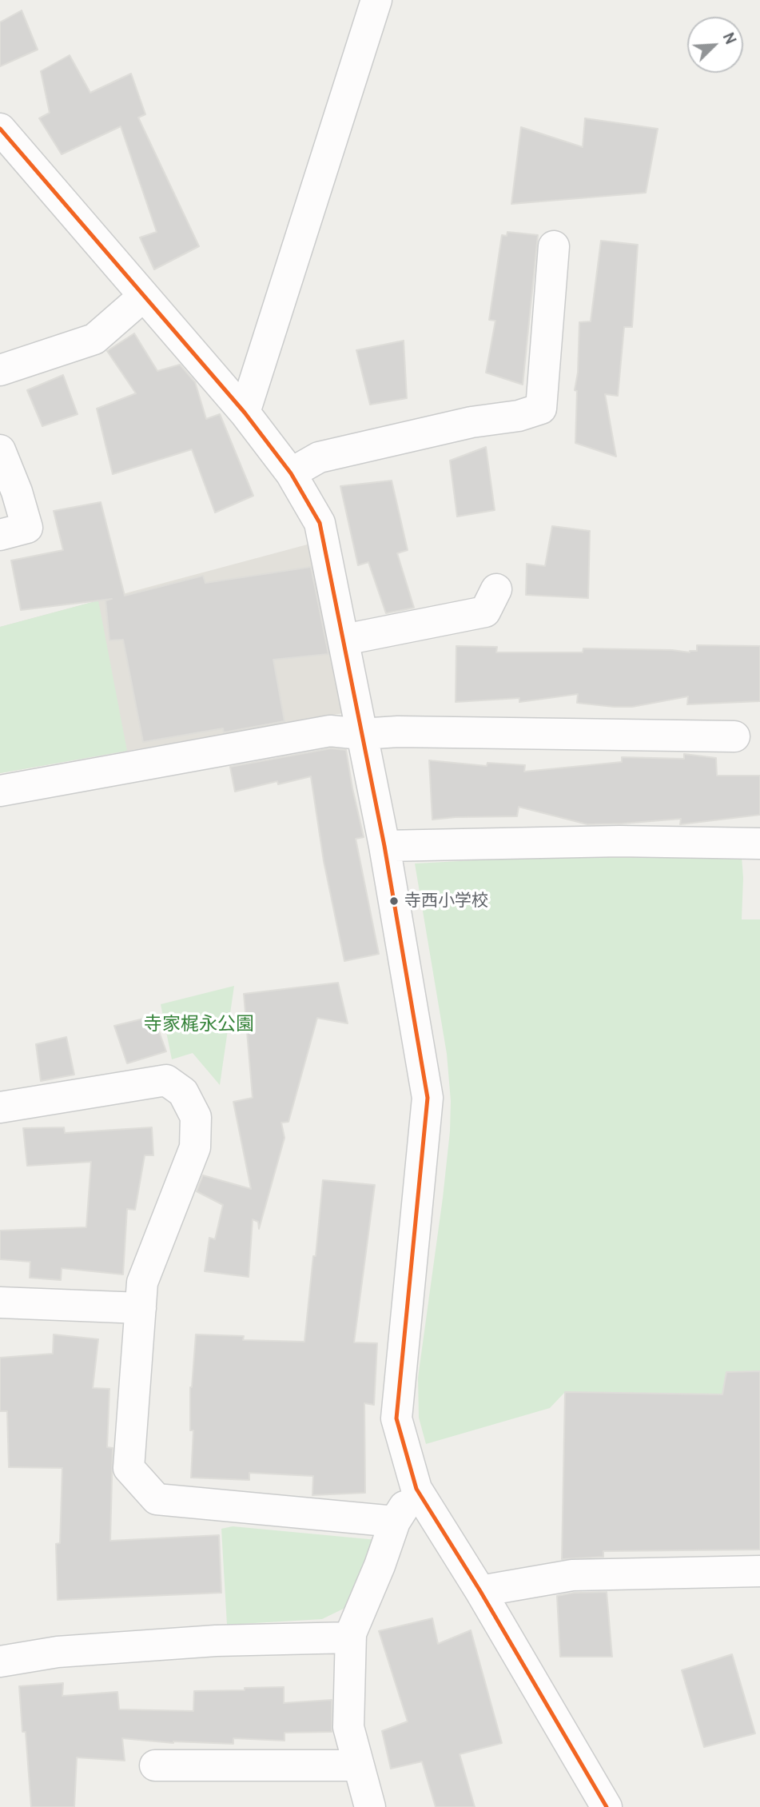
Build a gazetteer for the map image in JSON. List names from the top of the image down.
{
  "parks": ["寺家梶永公園"],
  "places": ["寺西小学校"],
  "north": "top right"
}
